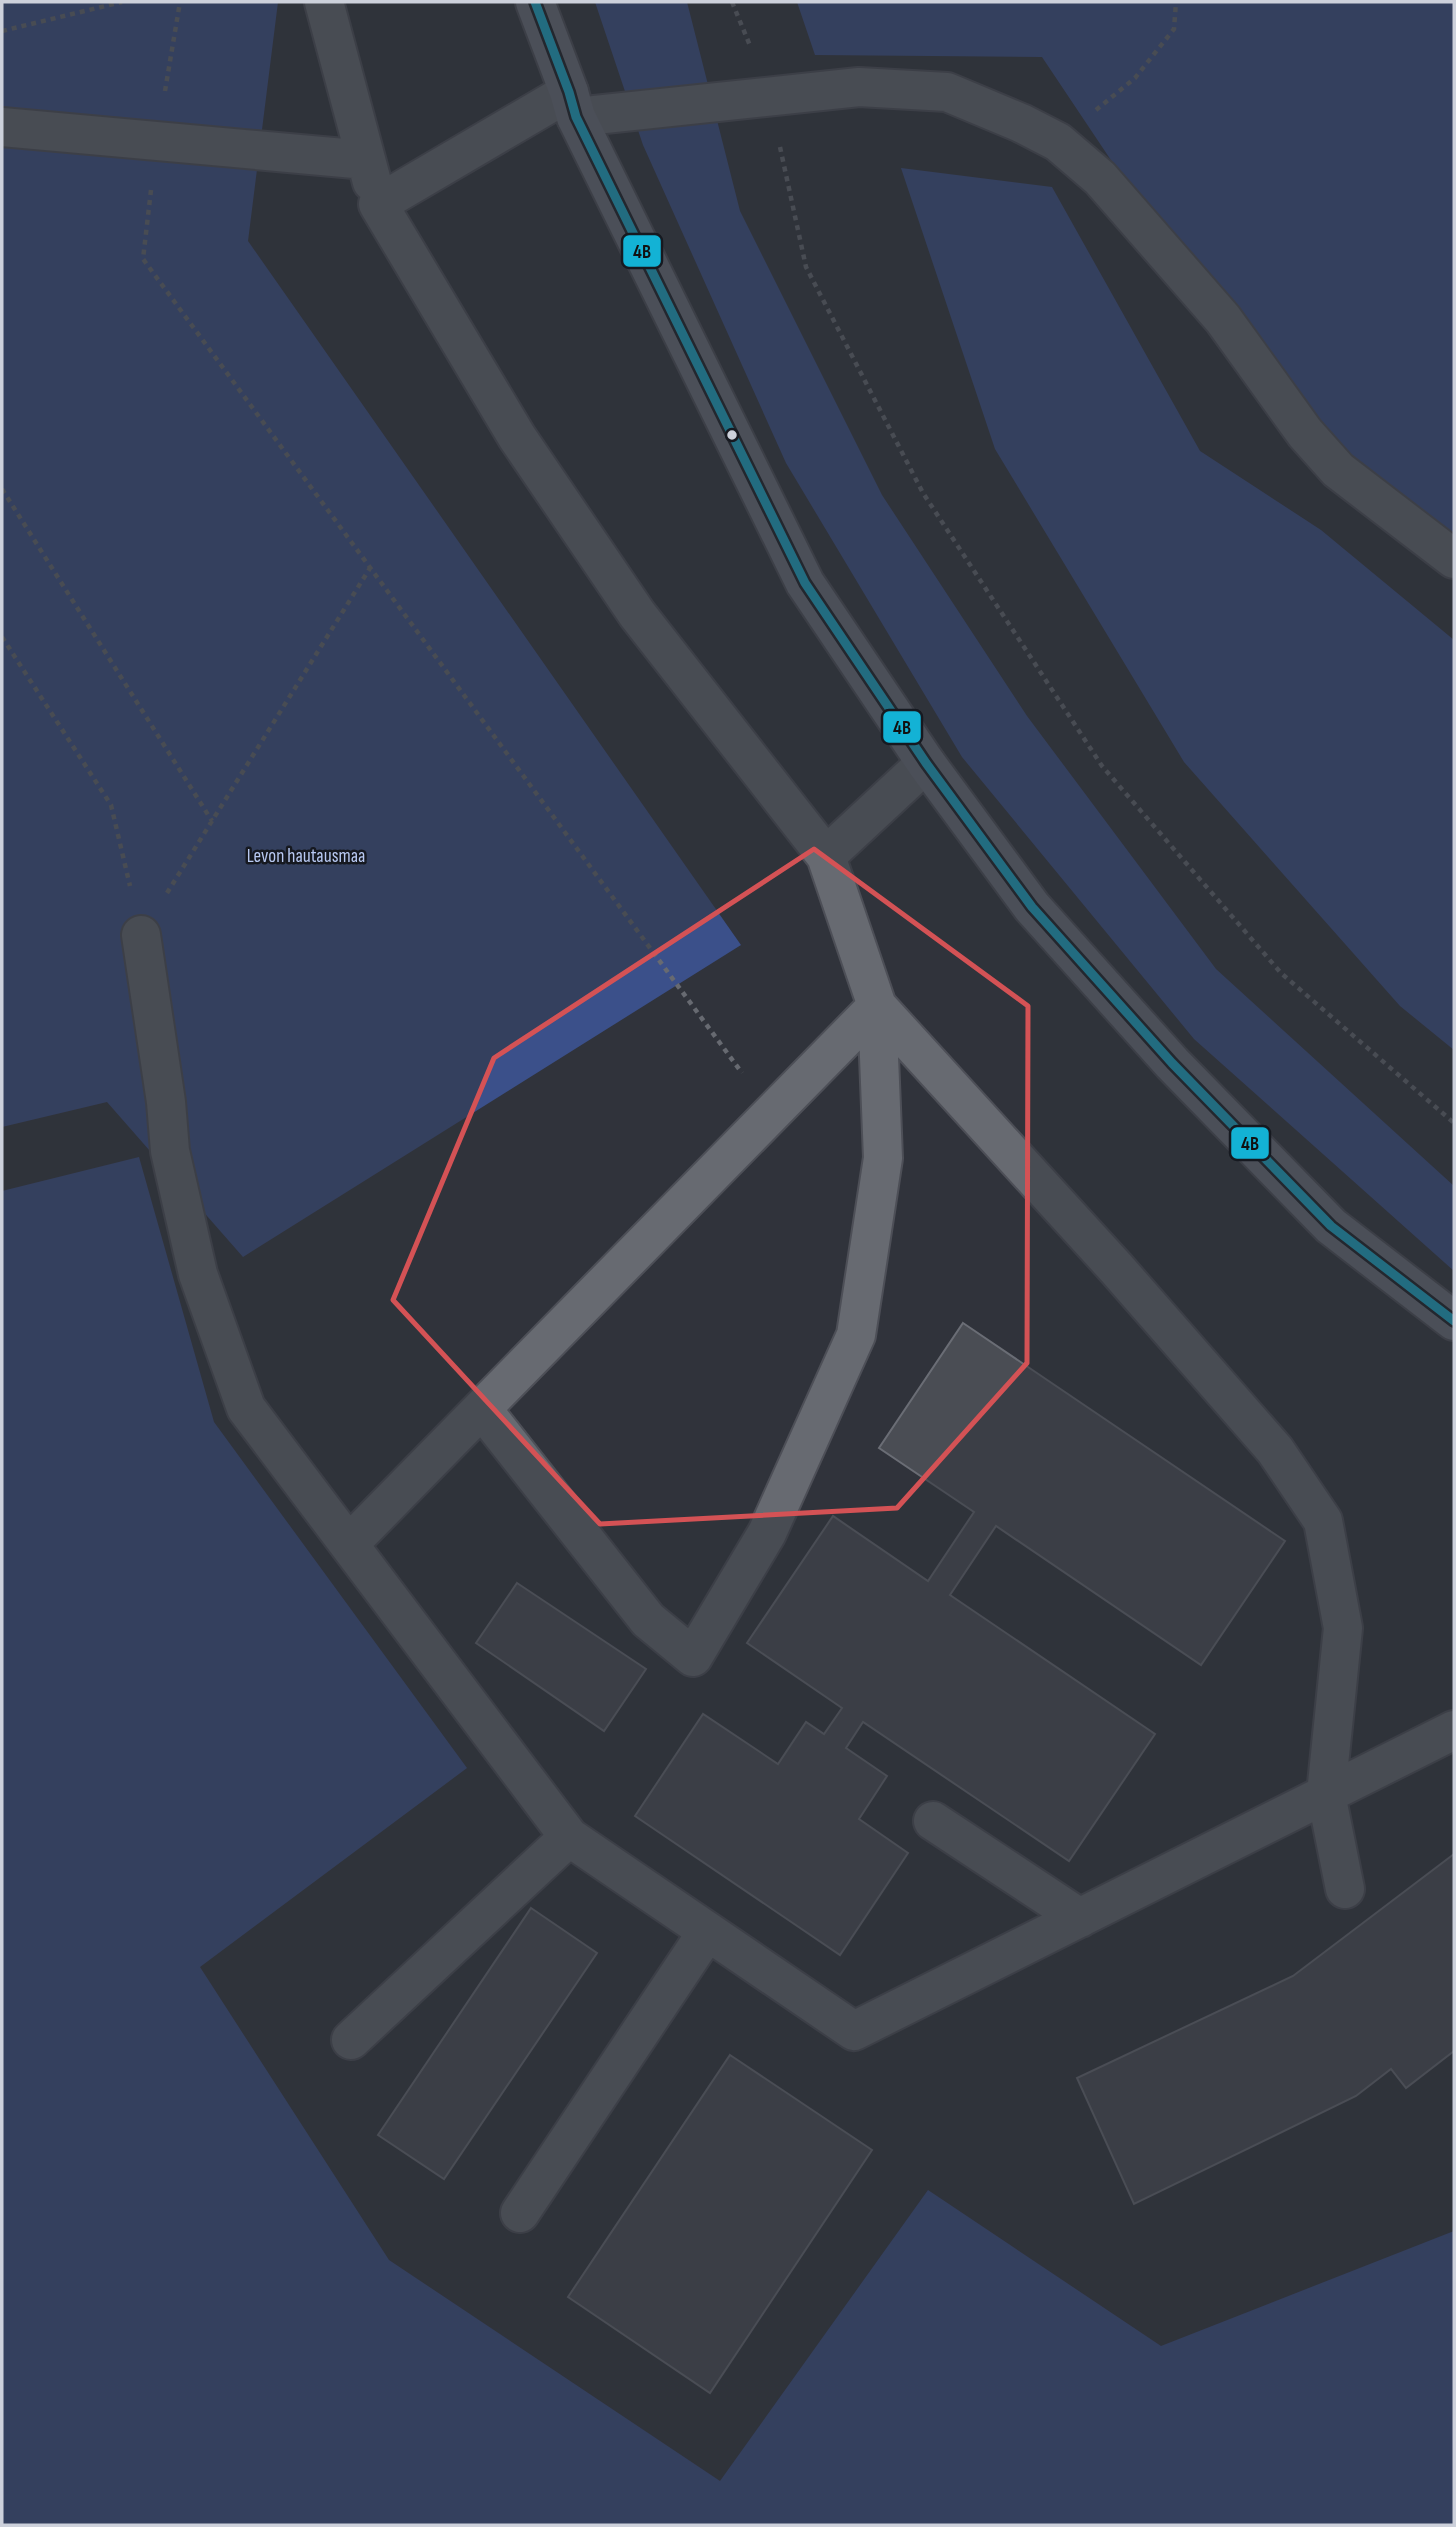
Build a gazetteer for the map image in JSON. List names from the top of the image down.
{
  "parks": ["Levon hautausmaa"],
  "lines": ["transit line 4B"]
}
